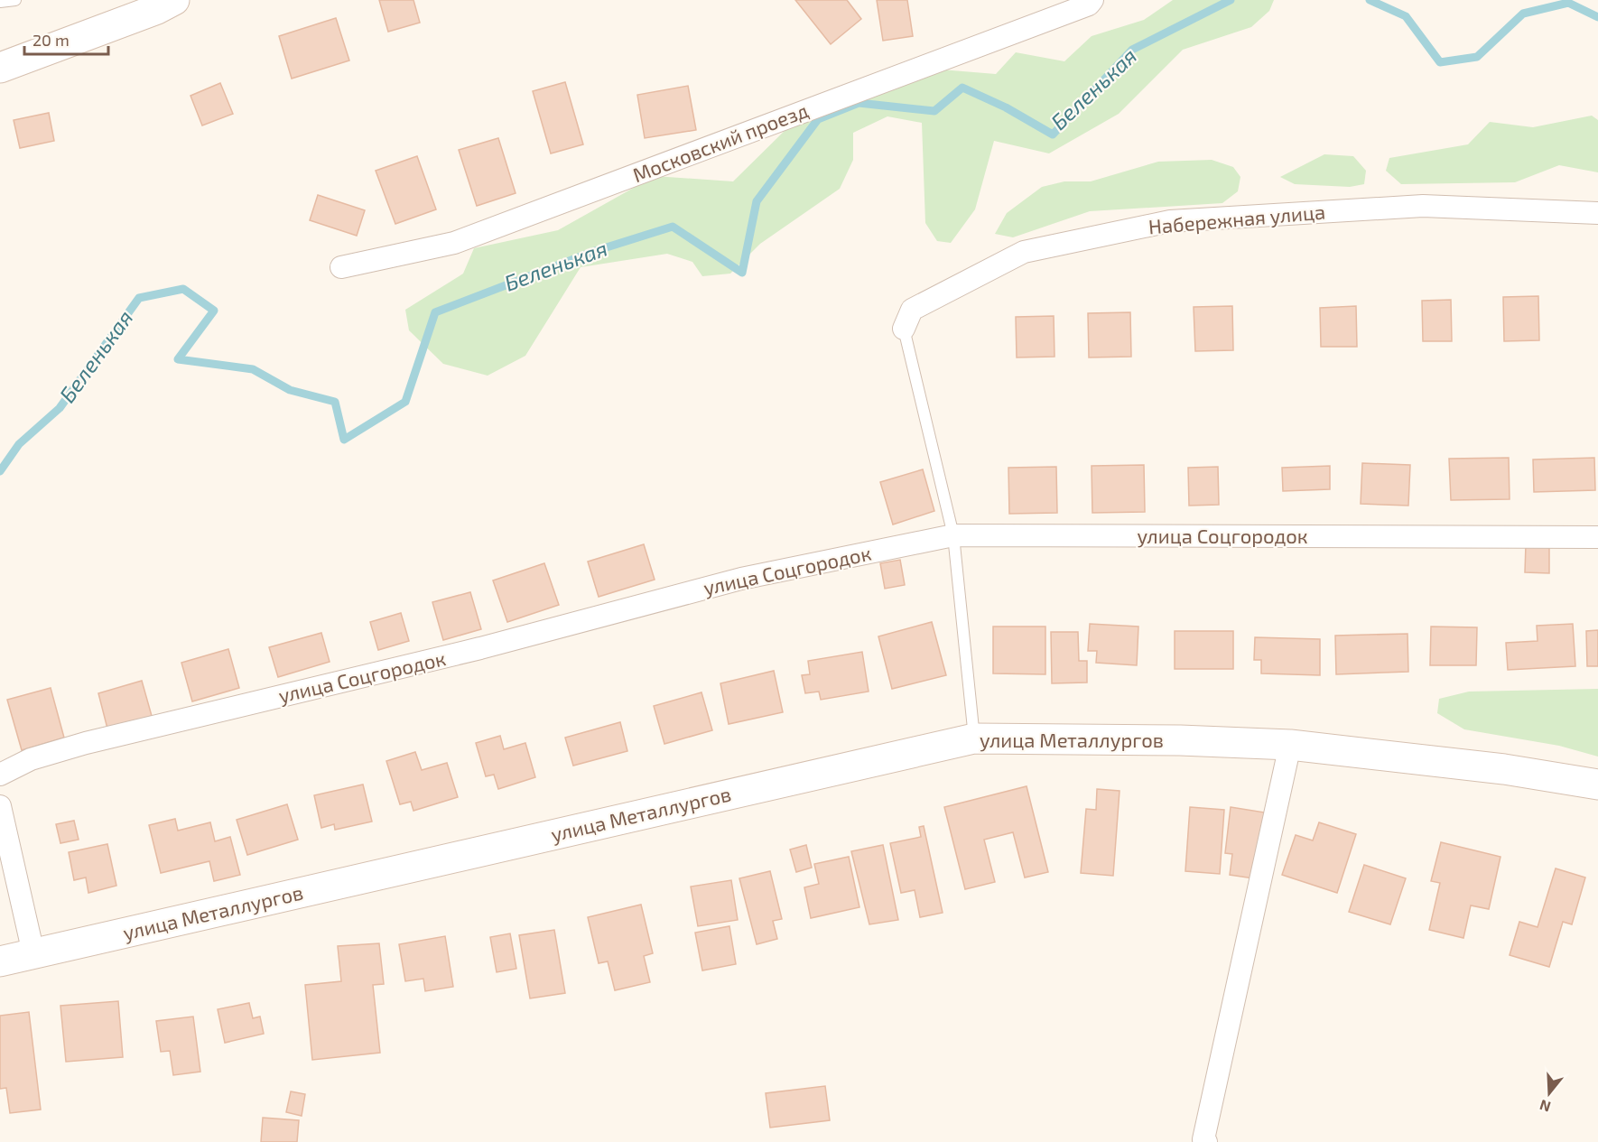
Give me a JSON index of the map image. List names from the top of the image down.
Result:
{
  "streets": {
    "main road": ["улица Металлургов"],
    "street": ["Московский проезд", "Набережная улица", "улица Соцгородок"]
  },
  "water": ["Беленькая"],
  "scale_bar": "20 m",
  "north": "bottom"
}
